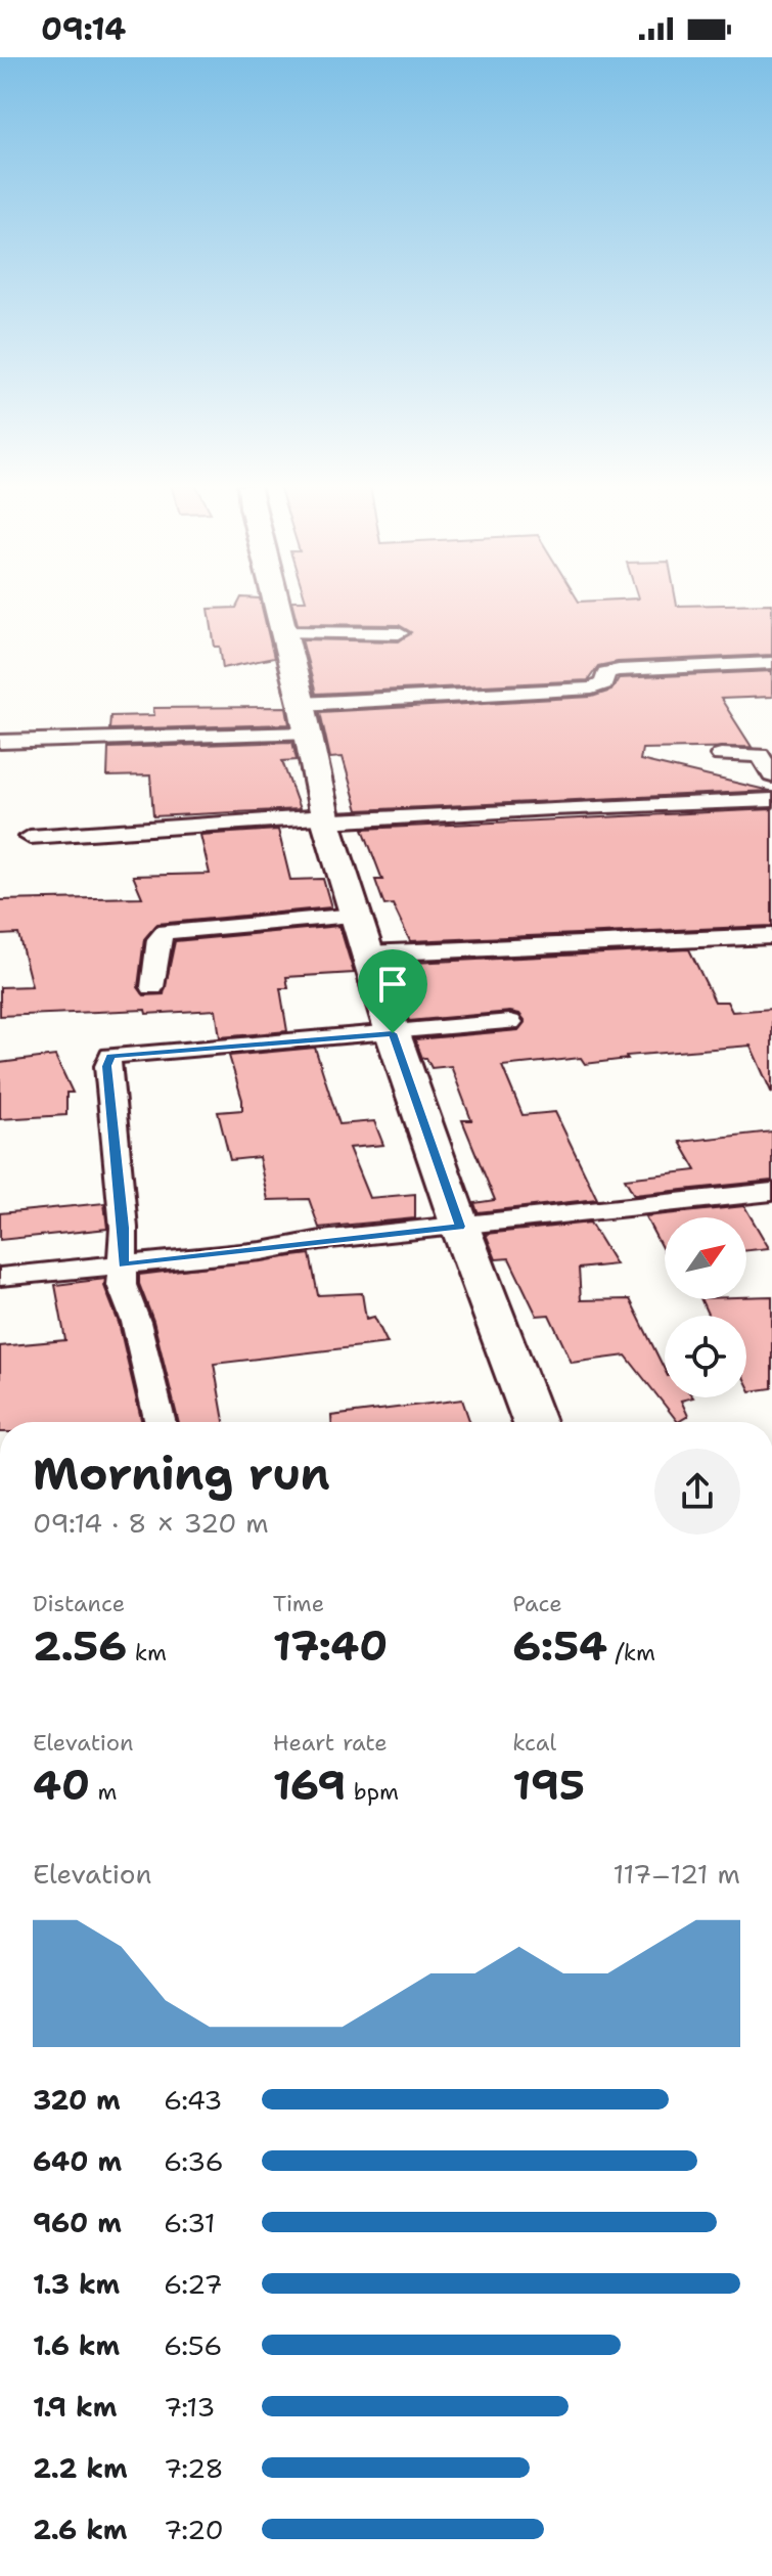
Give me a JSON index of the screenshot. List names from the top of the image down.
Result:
{
  "north": "top right",
  "page": {
    "status": "09:14",
    "heading": ["Morning run", "09:14 · 8 × 320 m"],
    "stats": [
      ["Distance", "2.56 km"],
      ["Time", "17:40"],
      ["Pace", "6:54 /km"],
      ["Elevation", "40 m"],
      ["Heart rate", "169 bpm"],
      ["kcal", "195"]
    ],
    "chart": ["Elevation", "117–121 m"],
    "list": [
      {
        "name": "320 m",
        "note": "6:43"
      },
      {
        "name": "640 m",
        "note": "6:36"
      },
      {
        "name": "960 m",
        "note": "6:31"
      },
      {
        "name": "1.3 km",
        "note": "6:27"
      },
      {
        "name": "1.6 km",
        "note": "6:56"
      },
      {
        "name": "1.9 km",
        "note": "7:13"
      },
      {
        "name": "2.2 km",
        "note": "7:28"
      },
      {
        "name": "2.6 km",
        "note": "7:20"
      }
    ]
  }
}
